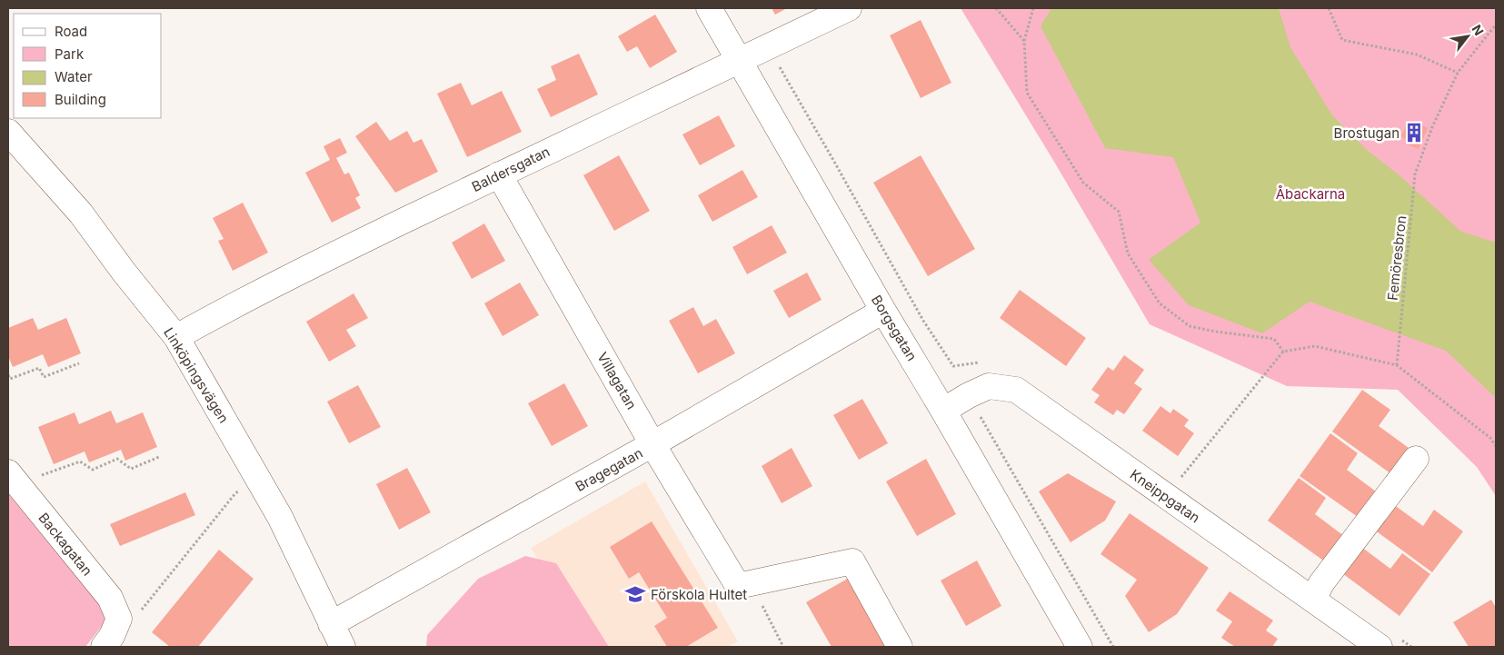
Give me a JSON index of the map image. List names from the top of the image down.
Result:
{
  "streets": {
    "street": [
      "Baldersgatan",
      "Borgsgatan",
      "Linköpingsvägen",
      "Villagatan",
      "Bragegatan",
      "Kneippgatan",
      "Backagatan"
    ],
    "path": ["Femöresbron"]
  },
  "crossings": [
    ["Baldersgatan", "Borgsgatan"],
    ["Baldersgatan", "Linköpingsvägen"],
    ["Baldersgatan", "Villagatan"],
    ["Borgsgatan", "Bragegatan"],
    ["Borgsgatan", "Kneippgatan"],
    ["Linköpingsvägen", "Bragegatan"],
    ["Villagatan", "Bragegatan"]
  ],
  "parks": ["Åbackarna"],
  "places": {
    "building": ["Brostugan"],
    "school or university": ["Förskola Hultet"]
  },
  "legend": [
    "Road",
    "Park",
    "Water",
    "Building"
  ],
  "north": "top right"
}
